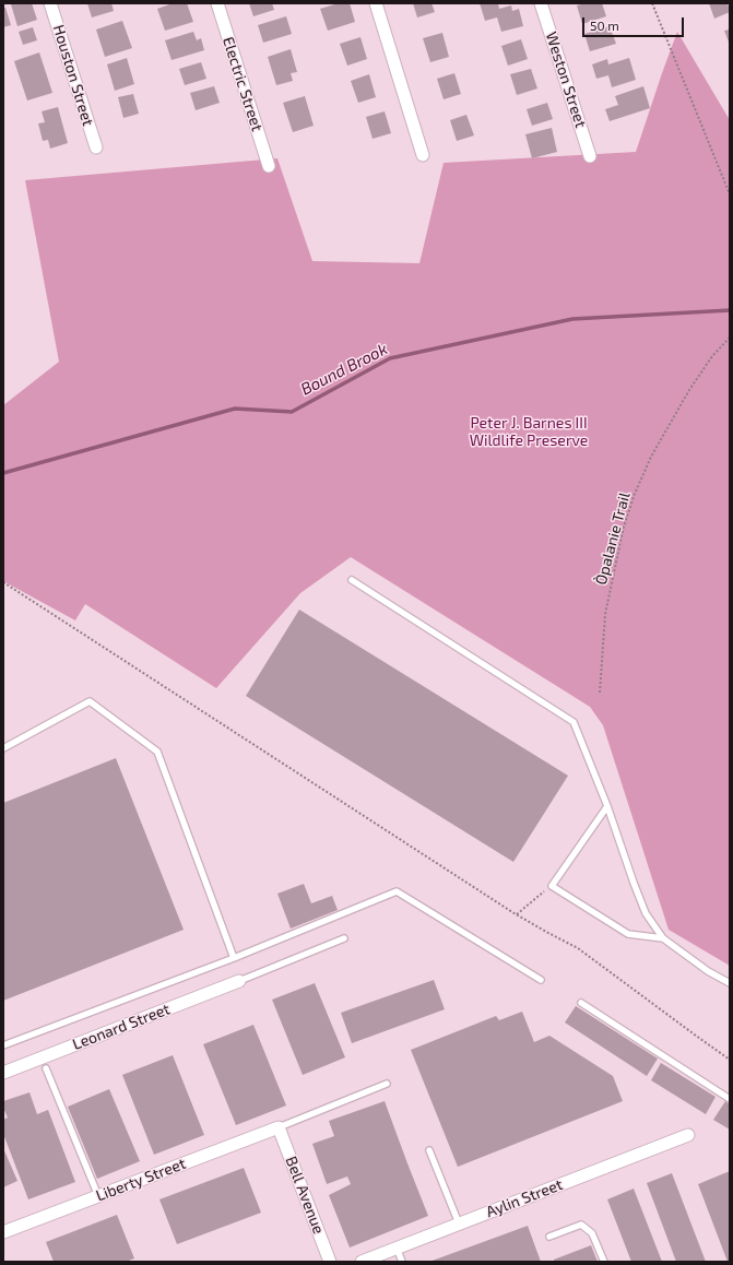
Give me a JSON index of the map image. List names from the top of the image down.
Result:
{
  "streets": {
    "street": [
      "Houston Street",
      "Weston Street",
      "Electric Street",
      "Leonard Street",
      "Liberty Street",
      "Bell Avenue",
      "Aylin Street"
    ],
    "path": ["Òpalanie Trail"]
  },
  "crossings": [
    ["Liberty Street", "Bell Avenue"]
  ],
  "water": ["Bound Brook"],
  "parks": ["Peter J. Barnes III Wildlife Preserve"],
  "scale_bar": "50 m"
}
